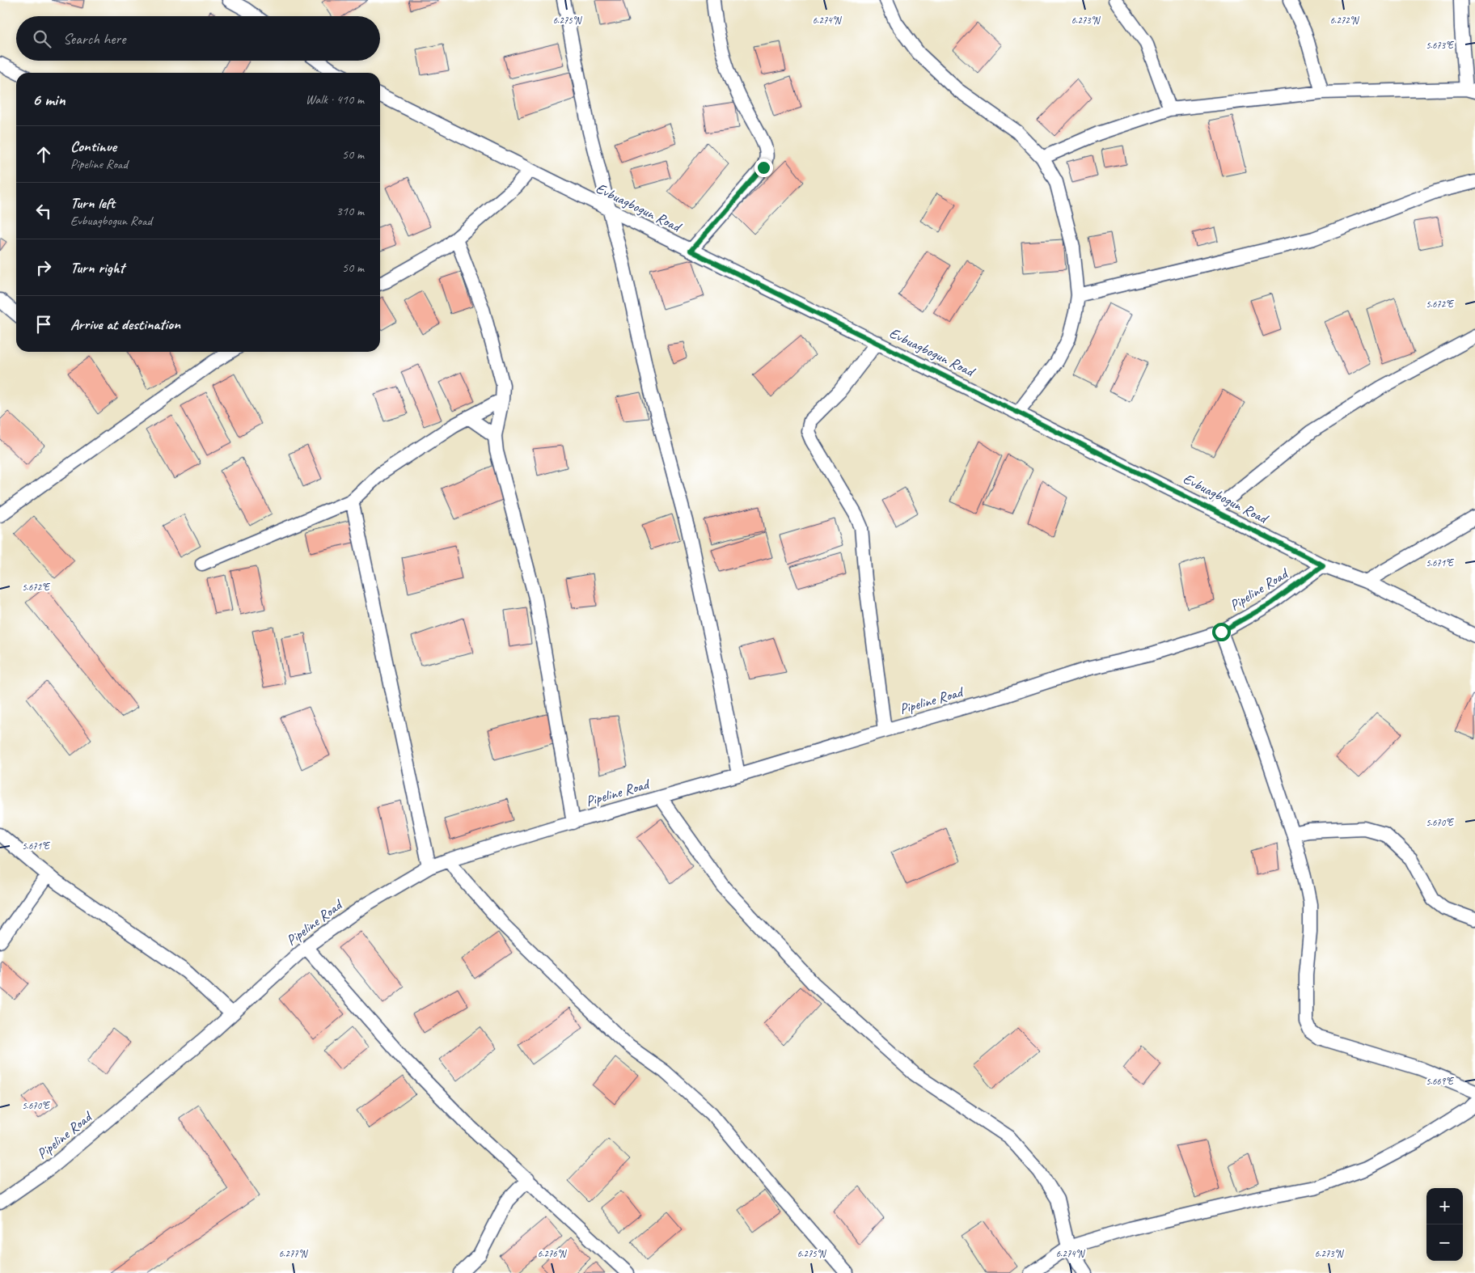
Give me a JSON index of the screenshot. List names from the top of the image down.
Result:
{
  "streets": {
    "street": ["Evbuagbogun Road", "Pipeline Road"]
  },
  "crossings": [
    ["Evbuagbogun Road", "Pipeline Road"]
  ],
  "page": {
    "search": "Search here",
    "heading": ["6 min", "Walk · 410 m"],
    "list": [
      ["Continue", "Pipeline Road", "50 m"],
      ["Turn left", "Evbuagbogun Road", "310 m"],
      ["Turn right", "50 m"],
      "Arrive at destination"
    ],
    "map_buttons": ["+", "−"]
  },
  "coordinates": [
    "6.275°N",
    "6.274°N",
    "6.273°N",
    "6.272°N",
    "5.673°E",
    "5.672°E",
    "5.671°E",
    "5.670°E",
    "5.669°E",
    "6.277°N",
    "6.276°N"
  ]
}
